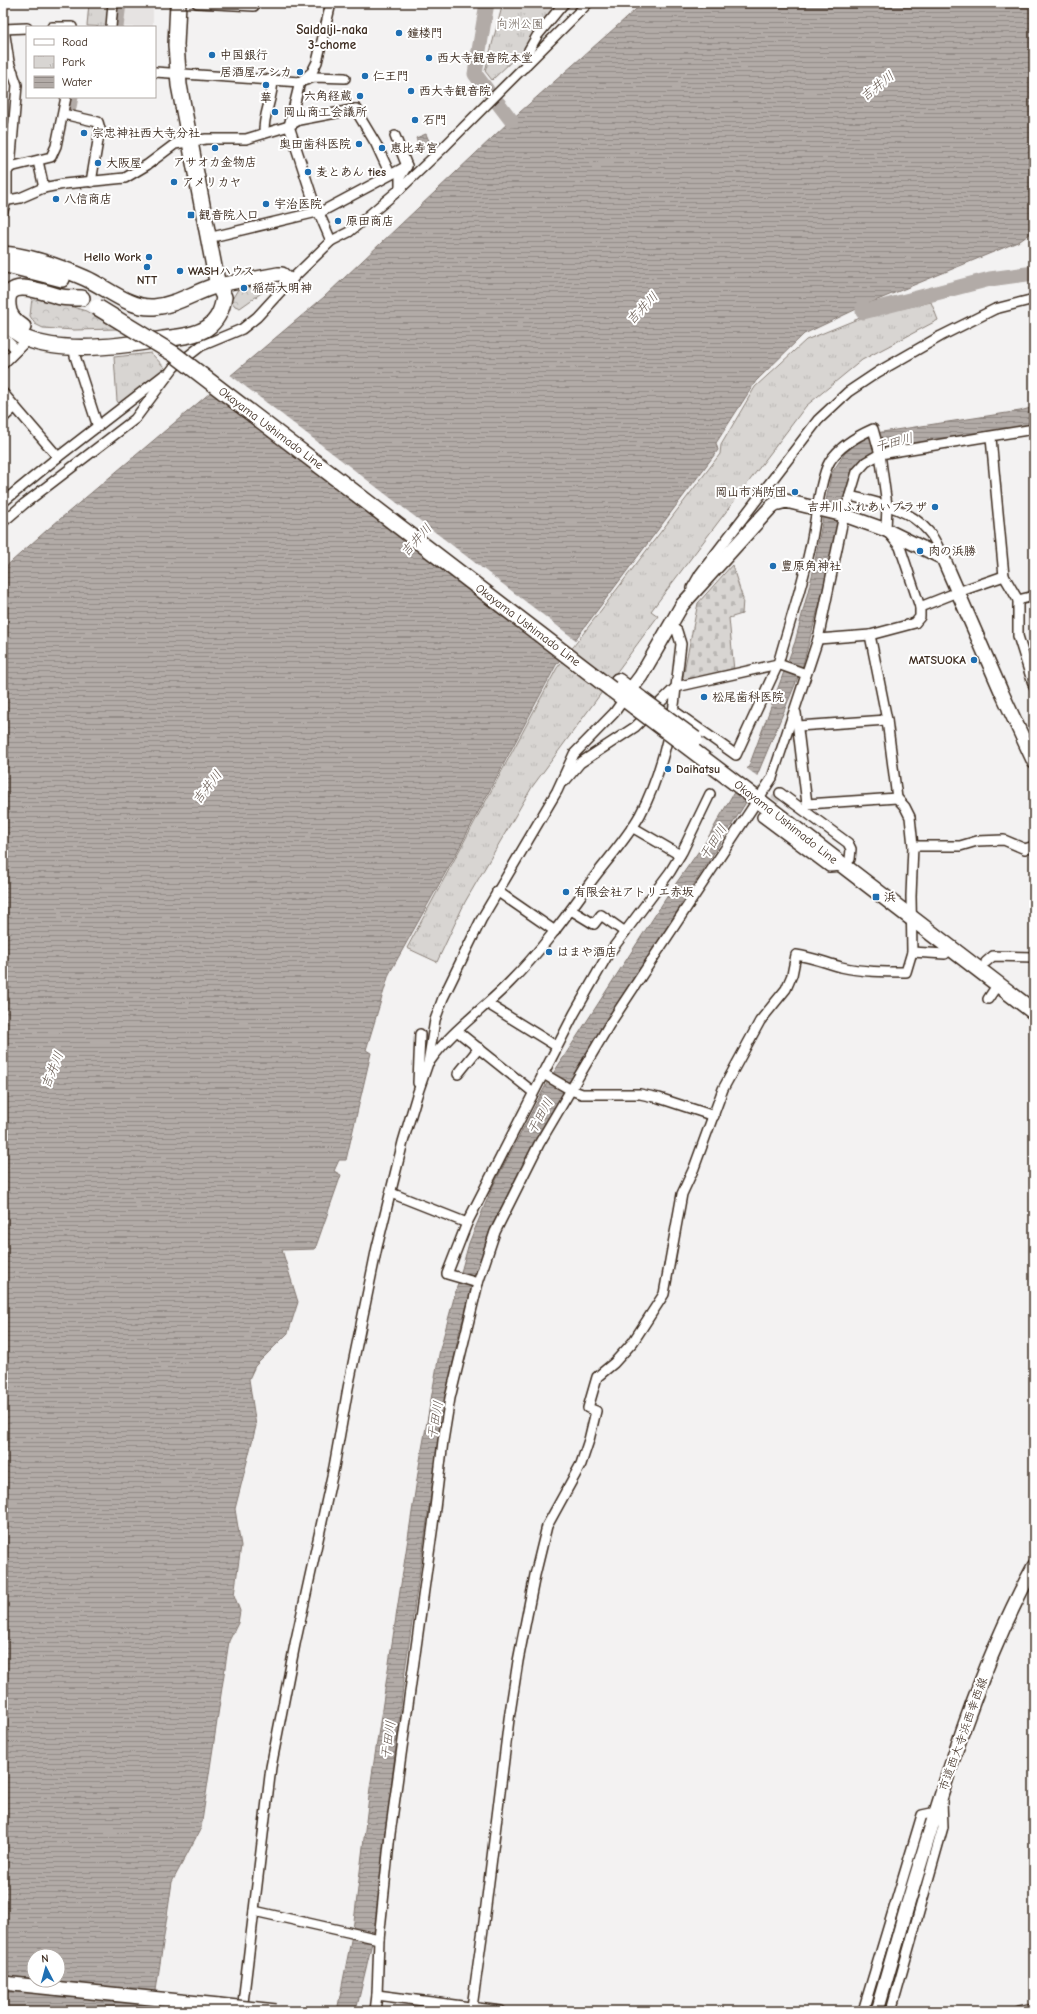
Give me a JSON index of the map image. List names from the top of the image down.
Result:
{
  "streets": {
    "main road": ["Okayama Ushimado Line"],
    "street": ["市道西大寺浜西幸西線"]
  },
  "districts": ["Saidaiji-naka 3-chome"],
  "water": ["吉井川", "干田川"],
  "parks": ["向洲公園"],
  "places": {
    "other": [
      "鐘楼門",
      "中国銀行",
      "西大寺観音院本堂",
      "居酒屋アシカ",
      "仁王門",
      "華",
      "西大寺観音院",
      "六角経蔵",
      "岡山商工会議所",
      "石門",
      "宗忠神社西大寺分社",
      "奥田歯科医院",
      "アサオカ金物店",
      "恵比寿宮",
      "大阪屋",
      "麦とあん ties",
      "アメリカヤ",
      "八信商店",
      "宇治医院",
      "原田商店",
      "Hello Work",
      "NTT",
      "WASHハウス",
      "稲荷大明神",
      "岡山市消防団",
      "吉井川ふれあいプラザ",
      "肉の浜勝",
      "豊原角神社",
      "MATSUOKA",
      "松尾歯科医院",
      "Daihatsu",
      "有限会社アトリエ赤坂",
      "はまや酒店"
    ],
    "transit": ["観音院入口", "浜"]
  },
  "legend": ["Road", "Park", "Water"],
  "north": "top"
}
